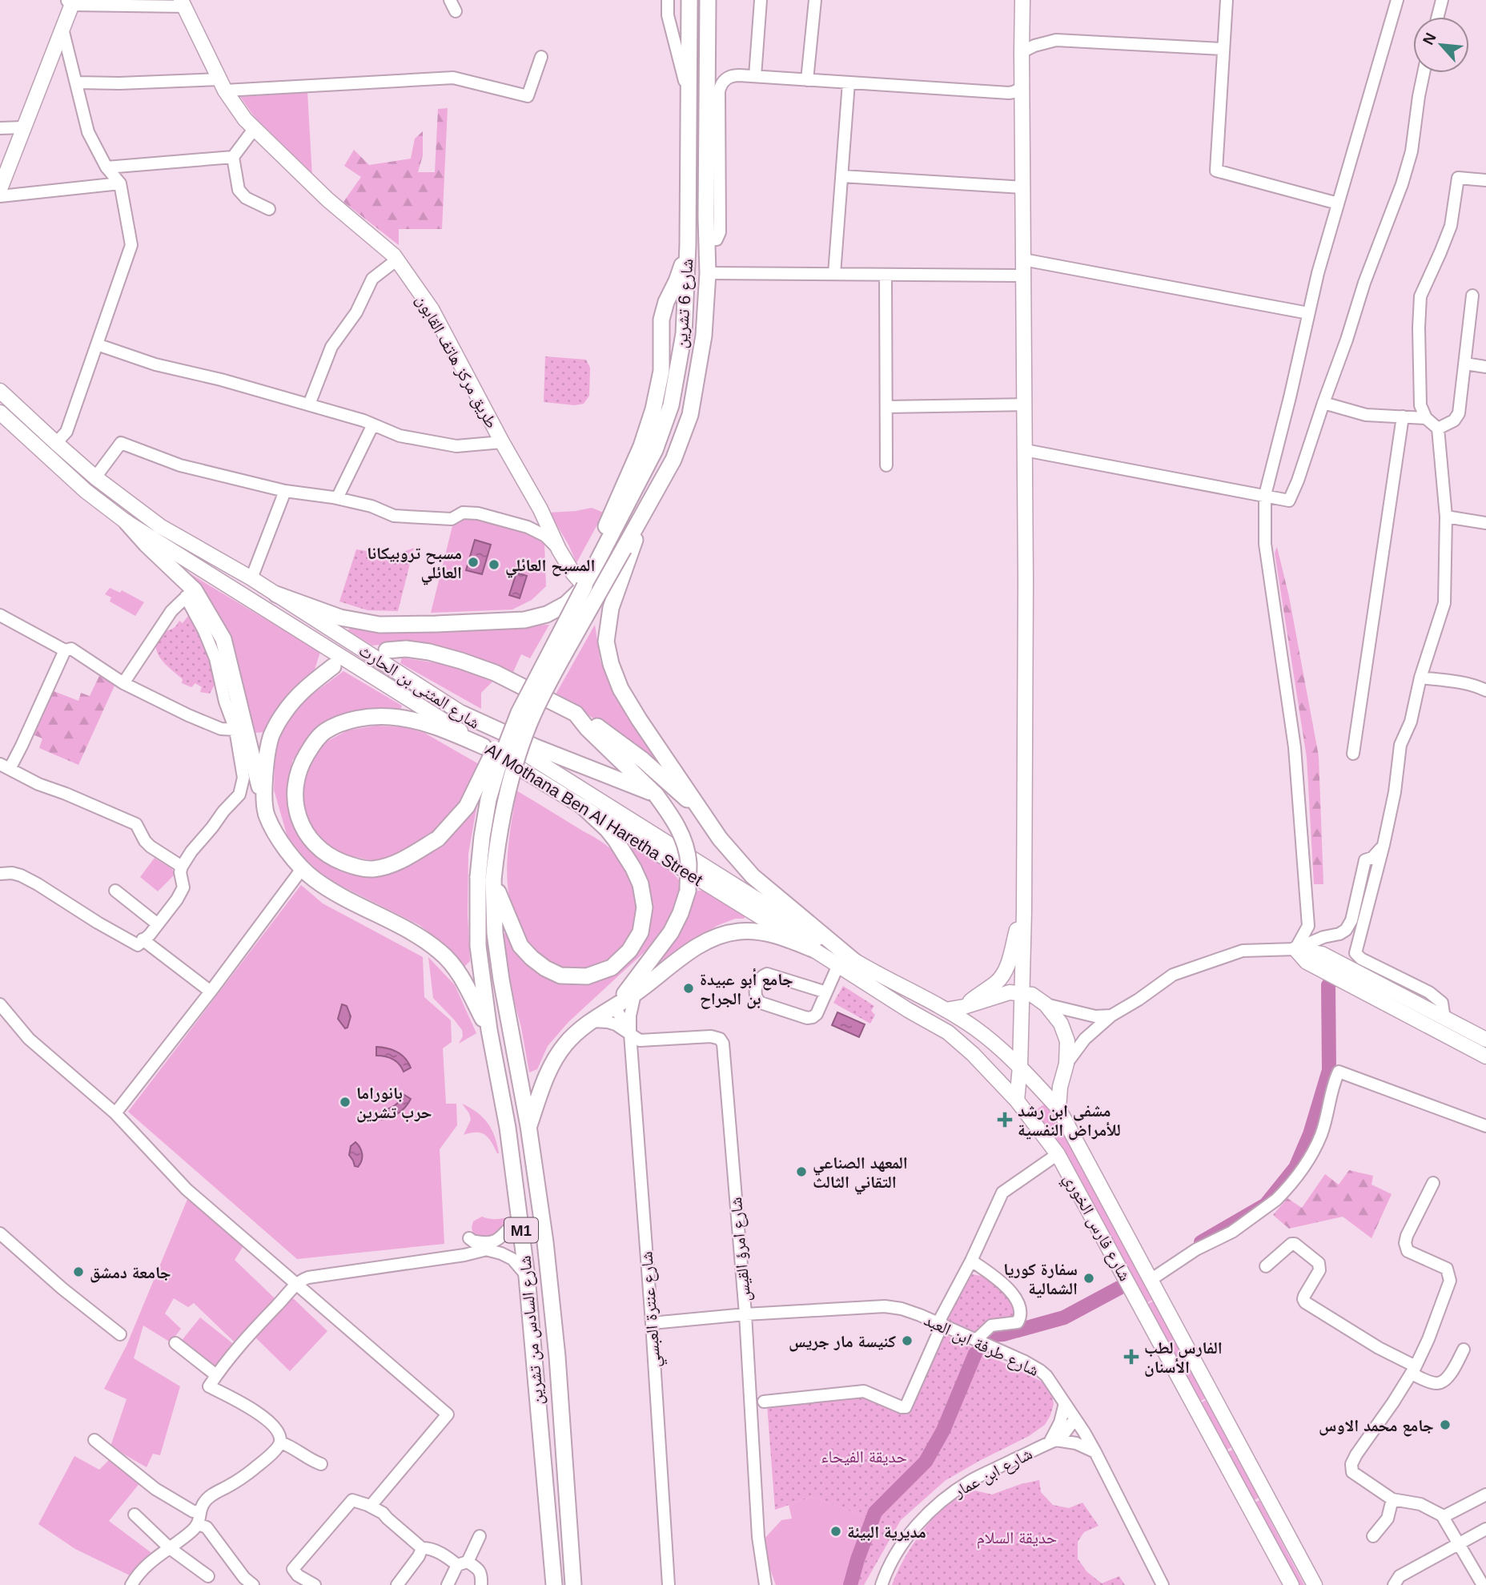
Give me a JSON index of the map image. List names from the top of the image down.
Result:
{
  "streets": {
    "highway": ["شارع 6 تشرين", "M1", "شارع السادس من تشرين"],
    "main road": [
      "طريق مركز هاتف القابون",
      "شارع المثنى بن الحارث",
      "Al Mothana Ben Al Haretha Street",
      "شارع فارس الخوري"
    ],
    "street": [
      "شارع امرؤ القيس",
      "شارع عنترة العبسي",
      "شارع طرفة ابن العبد",
      "شارع ابن عمار"
    ]
  },
  "crossings": [
    ["شارع 6 تشرين", "طريق مركز هاتف القابون"],
    ["شارع 6 تشرين", "شارع السادس من تشرين"],
    ["شارع المثنى بن الحارث", "شارع فارس الخوري"],
    ["Al Mothana Ben Al Haretha Street", "شارع فارس الخوري"],
    ["شارع امرؤ القيس", "شارع عنترة العبسي"],
    ["شارع امرؤ القيس", "شارع طرفة ابن العبد"],
    ["شارع عنترة العبسي", "شارع طرفة ابن العبد"],
    ["شارع طرفة ابن العبد", "شارع ابن عمار"]
  ],
  "parks": ["حديقة الفيحاء", "حديقة السلام"],
  "places": {
    "other": [
      "مسبح تروبيكانا العائلي",
      "المسبح العائلي",
      "جامع أبو عبيدة بن الجراح",
      "بانوراما حرب تشرين",
      "المعهد الصناعي التقاني الثالث",
      "جامعة دمشق",
      "سفارة كوريا الشمالية",
      "كنيسة مار جريس",
      "جامع محمد الاوس",
      "مديرية البيئة"
    ],
    "health": ["مشفى ابن رشد للأمراض النفسية", "الفارس لطب الأسنان"]
  },
  "north": "top left"
}
